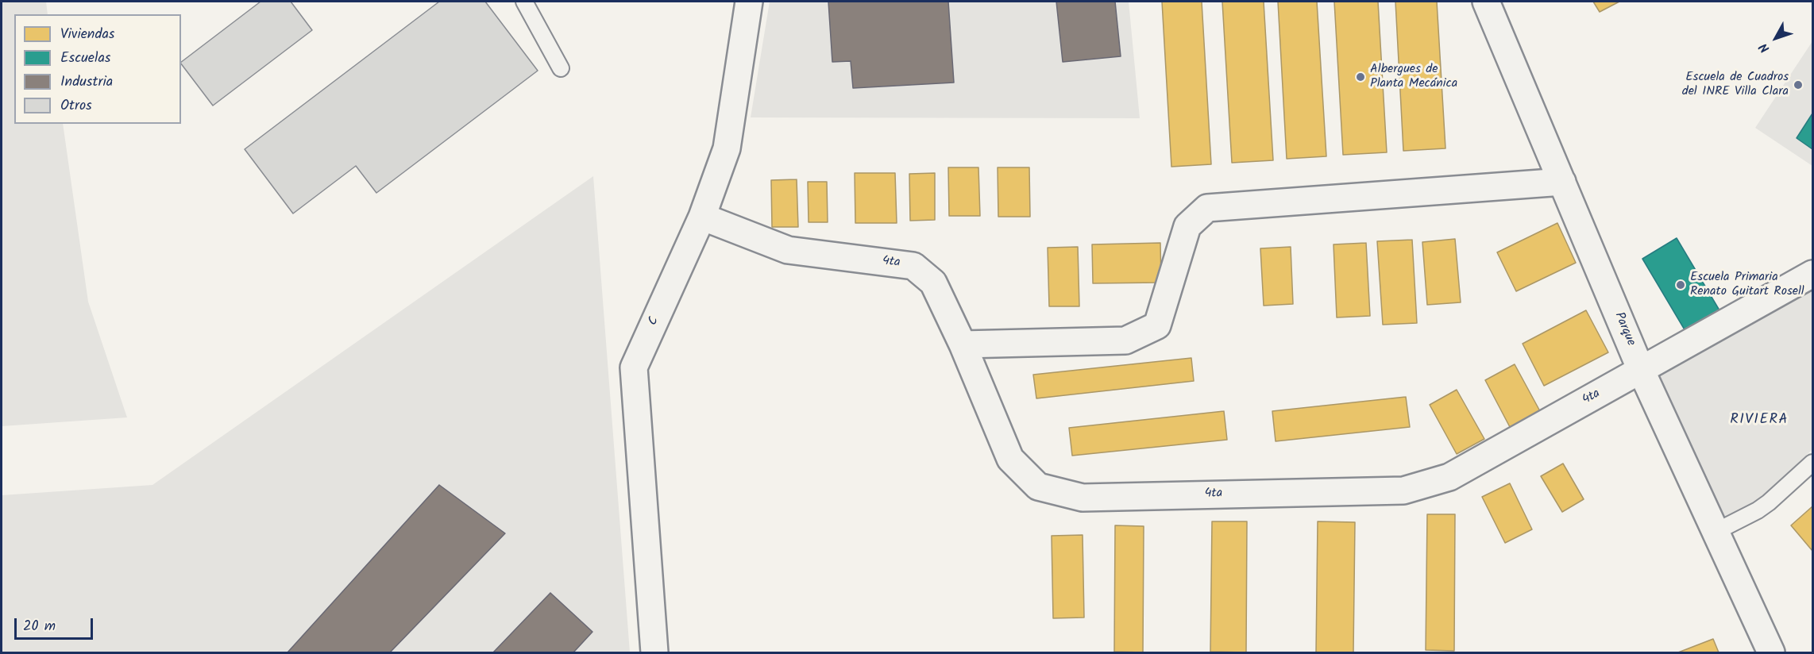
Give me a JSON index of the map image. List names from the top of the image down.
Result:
{
  "streets": {
    "street": ["4ta", "C", "Parque"]
  },
  "crossings": [
    ["4ta", "C"],
    ["4ta", "Parque"]
  ],
  "districts": ["RIVIERA"],
  "places": ["Albergues de Planta Mecánica", "Escuela de Cuadros del INRE Villa Clara", "Escuela Primaria Renato Guitart Rosell"],
  "legend": [
    "Viviendas",
    "Escuelas",
    "Industria",
    "Otros"
  ],
  "scale_bar": "20 m",
  "north": "bottom left"
}
